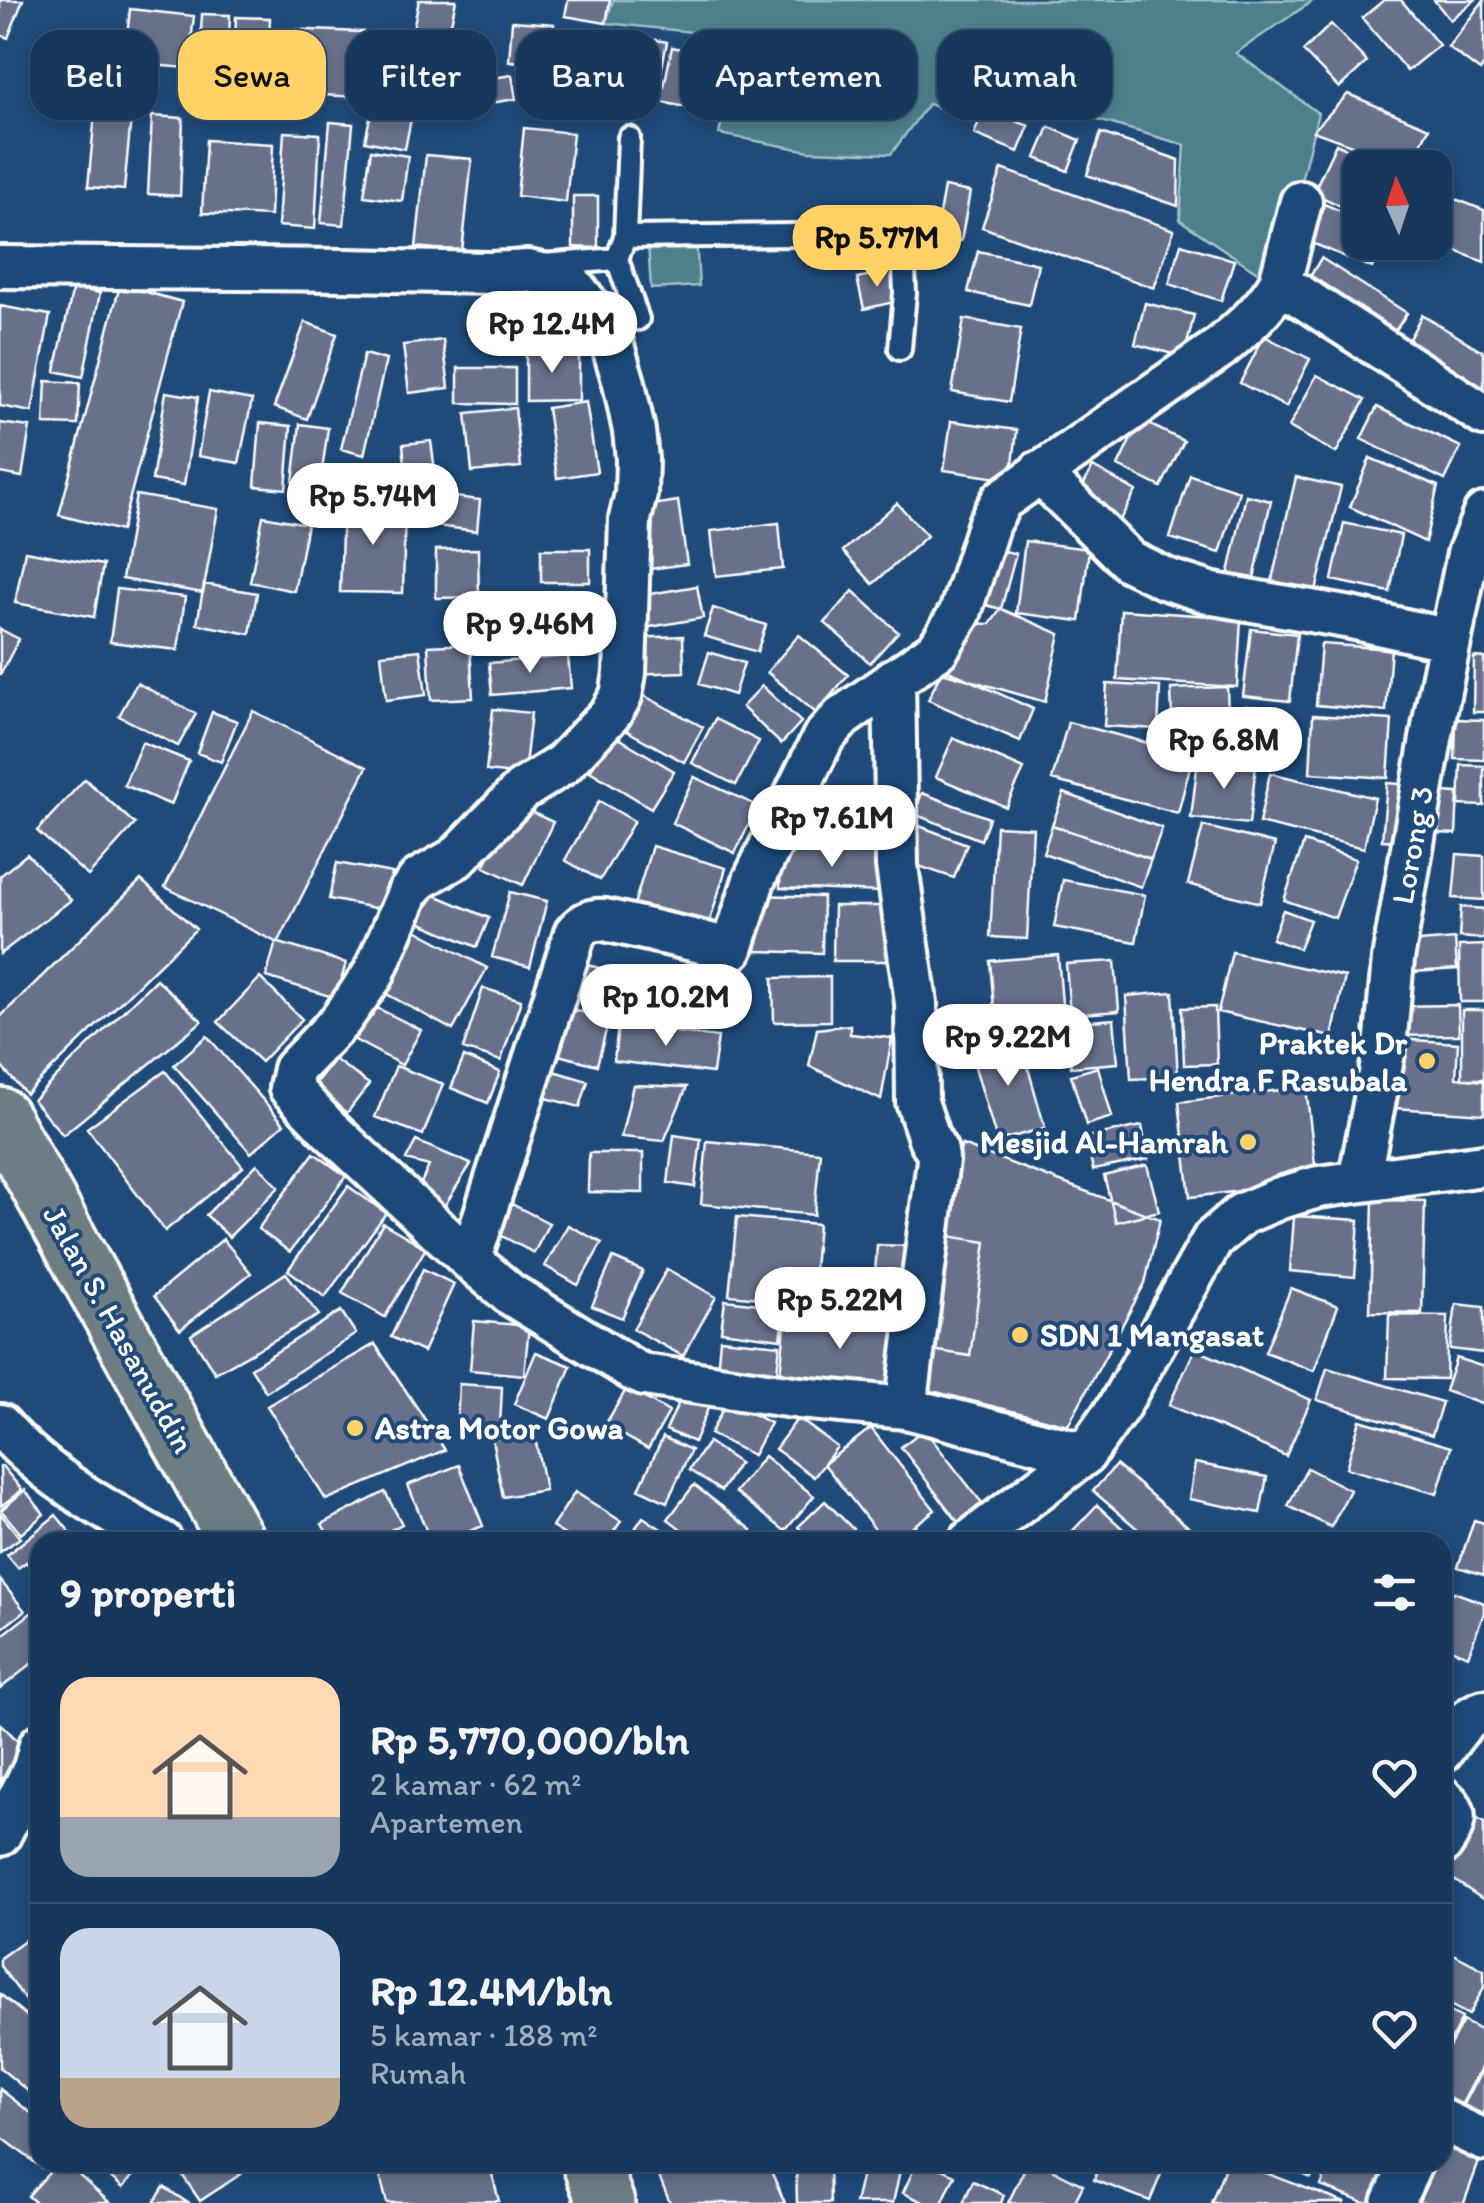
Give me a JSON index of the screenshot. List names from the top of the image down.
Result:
{
  "streets": {
    "highway": ["Jalan S. Hasanuddin"],
    "street": ["Lorong 3"]
  },
  "places": [
    "Praktek Dr Hendra F Rasubala",
    "Mesjid Al-Hamrah",
    "SDN 1 Mangasat",
    "Astra Motor Gowa"
  ],
  "north": "top",
  "page": {
    "chip": [
      "Beli",
      "Sewa",
      "Filter",
      "Baru",
      "Apartemen",
      "Rumah"
    ],
    "price": [
      "Rp 5.77M",
      "Rp 12.4M",
      "Rp 5.74M",
      "Rp 9.46M",
      "Rp 6.8M",
      "Rp 7.61M",
      "Rp 10.2M",
      "Rp 9.22M",
      "Rp 5.22M"
    ],
    "heading": "9 properti",
    "list": [
      {
        "name": "Rp 5,770,000/bln",
        "note": "2 kamar · 62 m² · Apartemen"
      },
      {
        "name": "Rp 12.4M/bln",
        "note": "5 kamar · 188 m² · Rumah"
      }
    ]
  }
}
